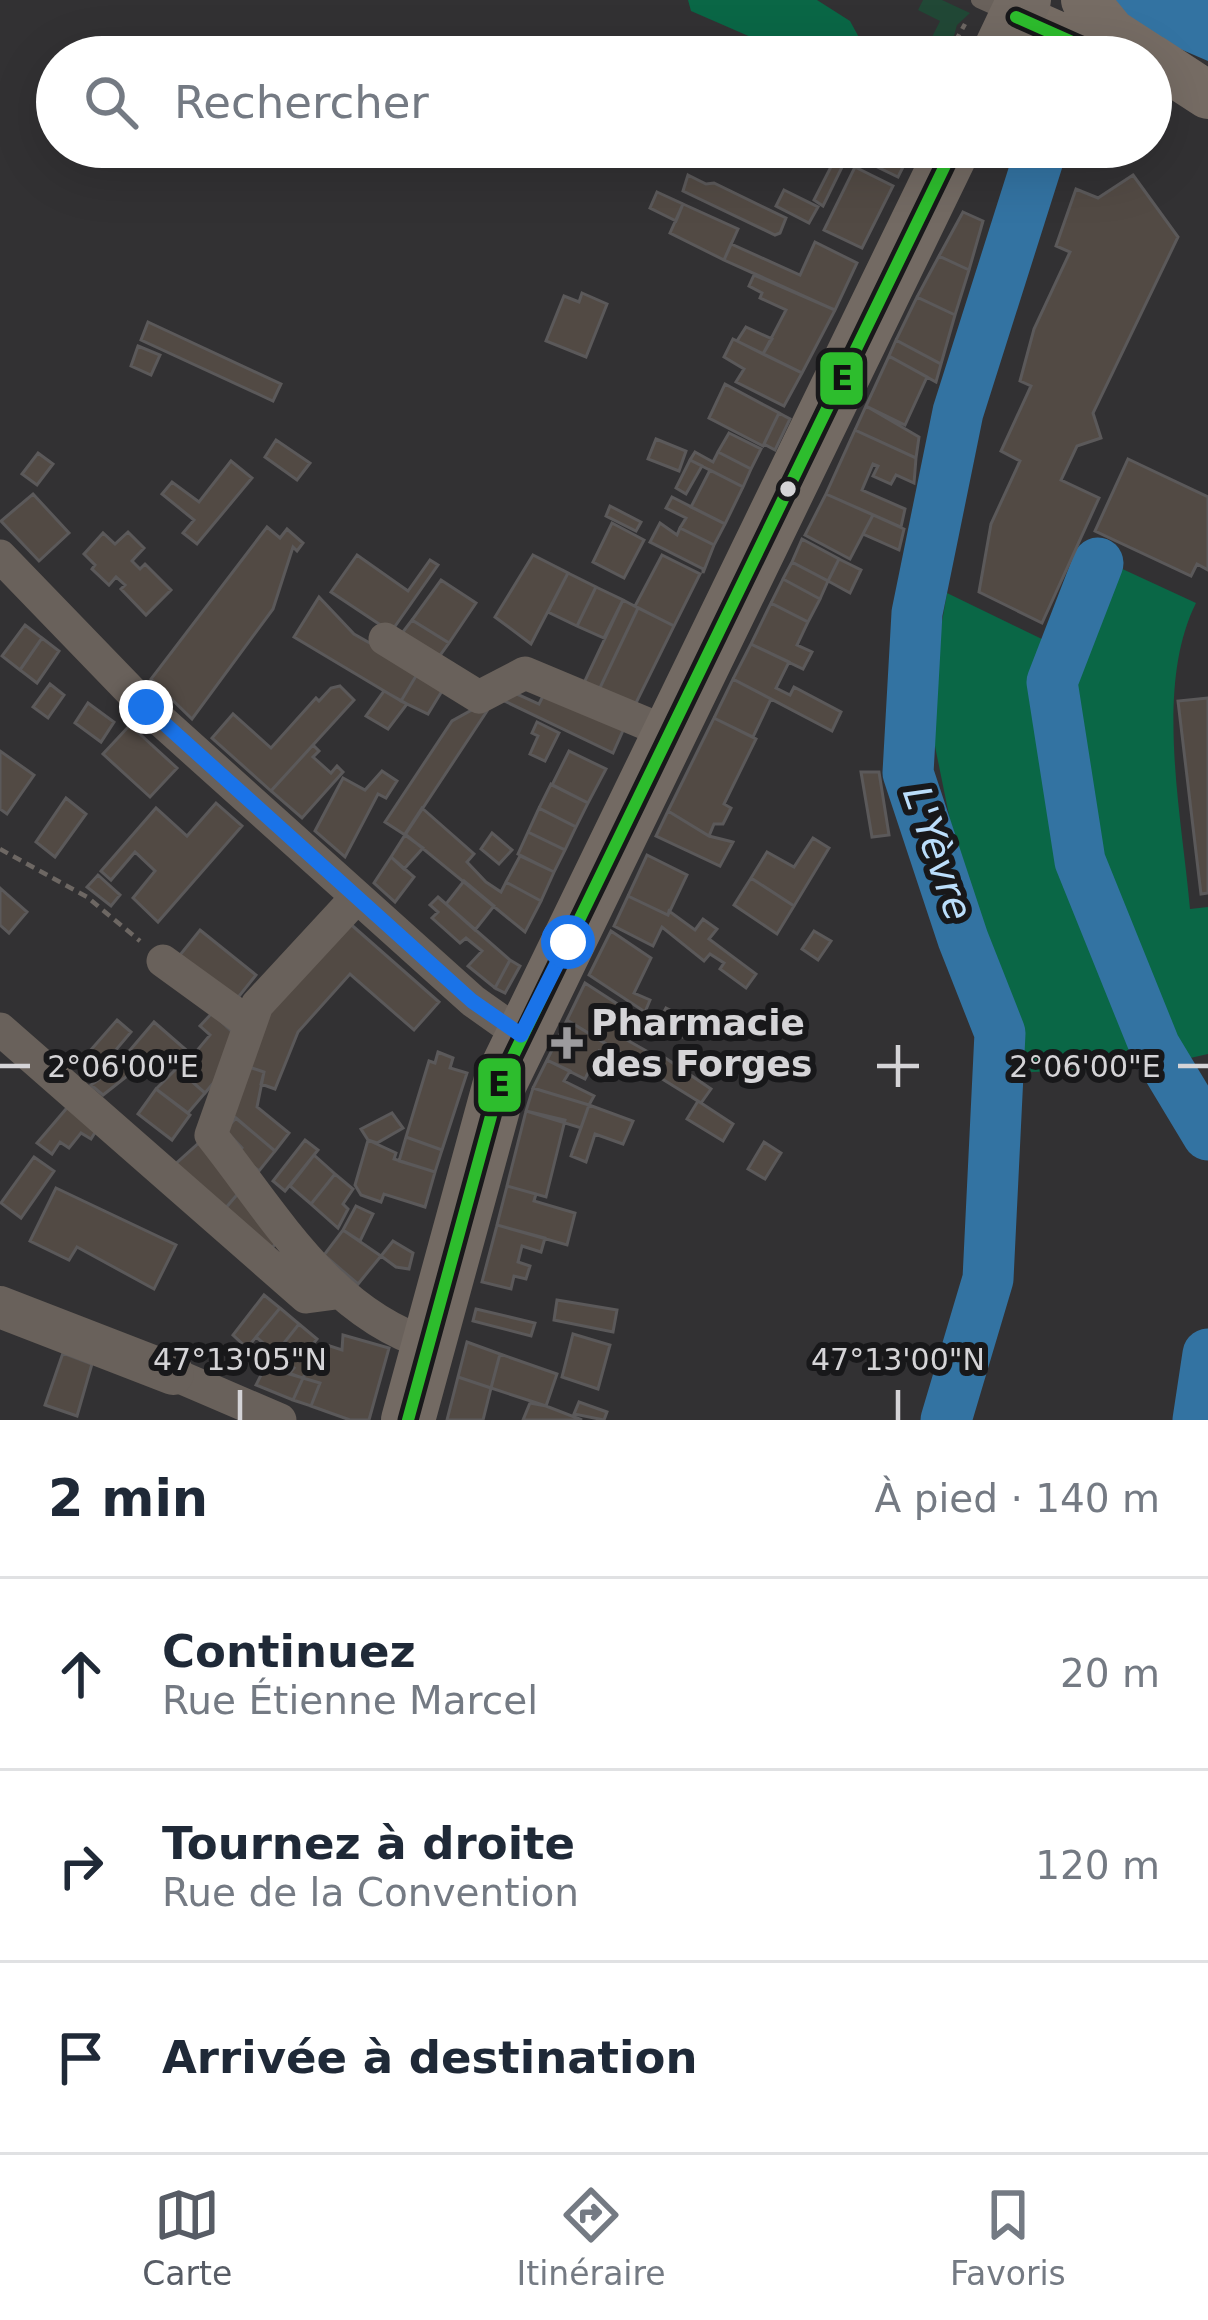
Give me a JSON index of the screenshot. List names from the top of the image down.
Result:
{
  "water": ["L'Yèvre"],
  "places": {
    "health": ["Pharmacie des Forges"]
  },
  "lines": ["transit line E"],
  "page": {
    "search": "Rechercher",
    "heading": ["2 min", "À pied · 140 m"],
    "list": [
      ["Continuez", "Rue Étienne Marcel", "20 m"],
      ["Tournez à droite", "Rue de la Convention", "120 m"],
      "Arrivée à destination"
    ],
    "nav": ["Carte", "Itinéraire", "Favoris"]
  },
  "coordinates": ["2°06'00\"E", "47°13'05\"N", "47°13'00\"N"]
}
